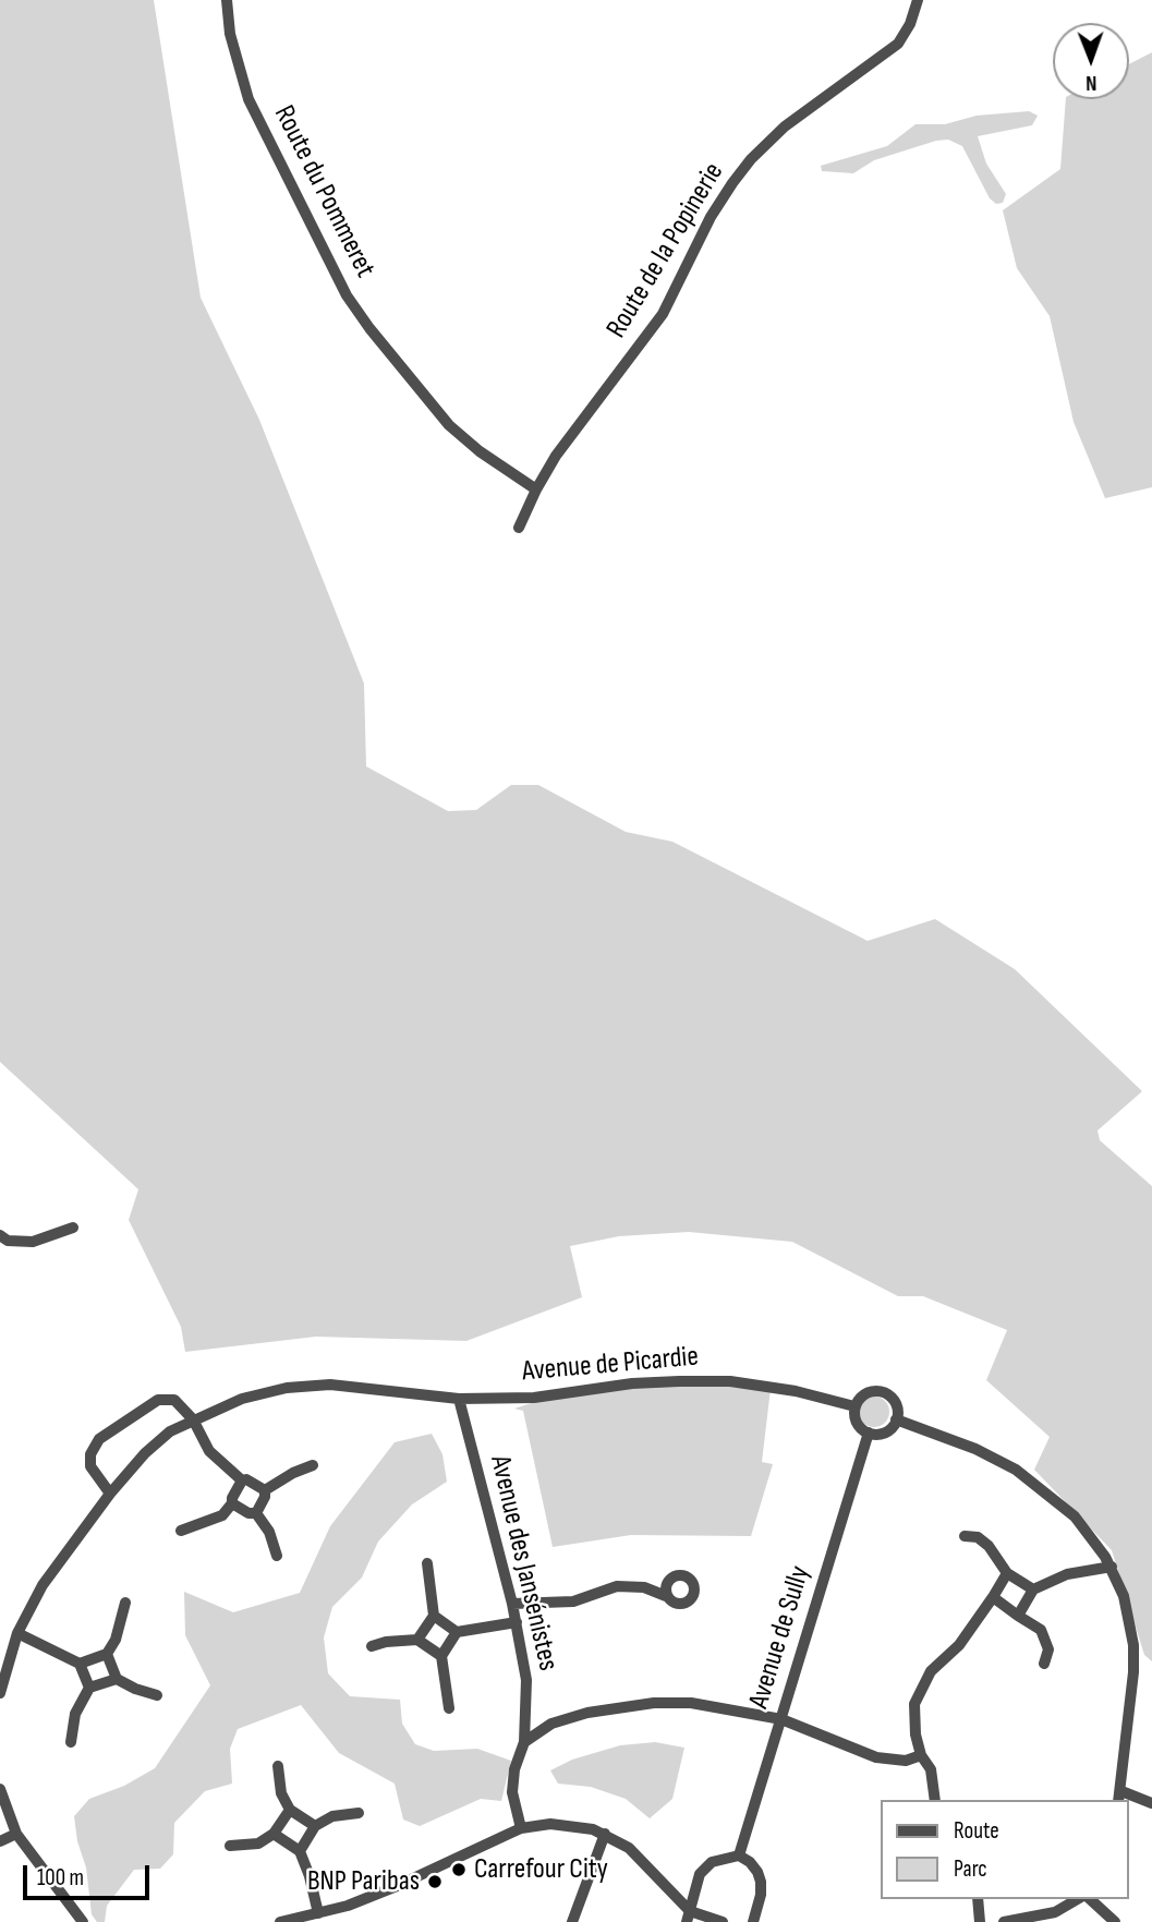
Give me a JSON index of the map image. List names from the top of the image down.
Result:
{
  "streets": {
    "street": [
      "Route du Pommeret",
      "Route de la Popinerie",
      "Avenue de Picardie",
      "Avenue des Jansénistes",
      "Avenue de Sully"
    ]
  },
  "crossings": [
    ["Route du Pommeret", "Route de la Popinerie"],
    ["Avenue de Picardie", "Avenue des Jansénistes"],
    ["Avenue de Picardie", "Avenue de Sully"]
  ],
  "places": ["Carrefour City", "BNP Paribas"],
  "legend": ["Route", "Parc"],
  "scale_bar": "100 m",
  "north": "bottom"
}
